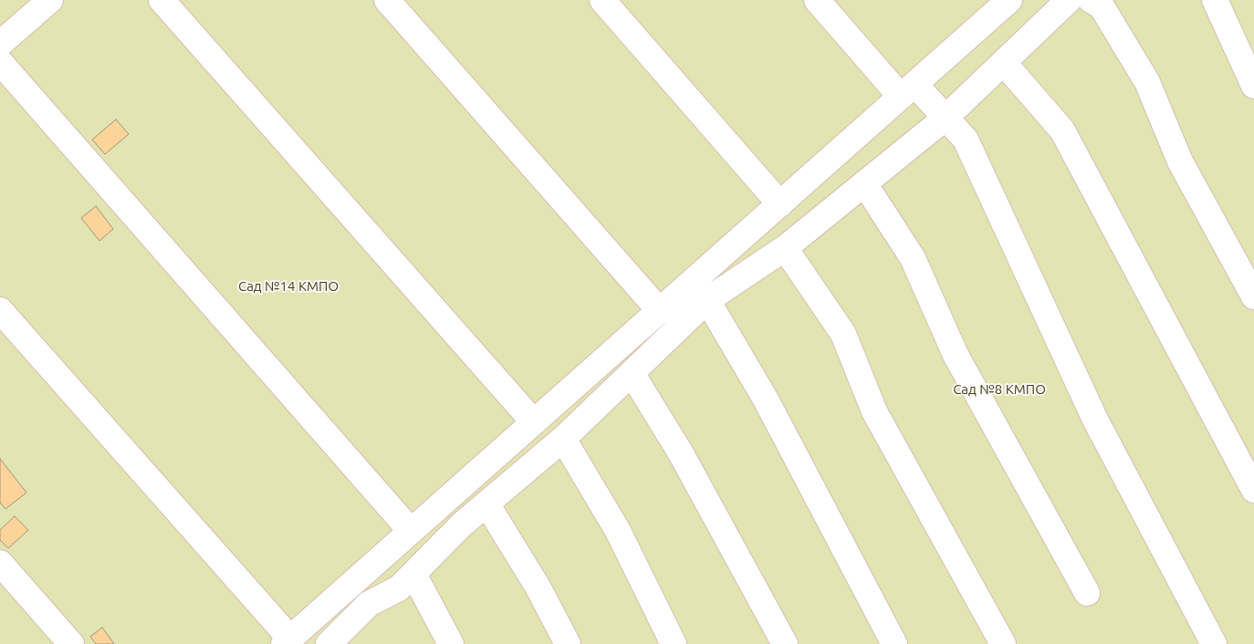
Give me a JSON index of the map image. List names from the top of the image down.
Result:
{
  "parks": ["Сад №14 КМПО", "Сад №8 КМПО"]
}
